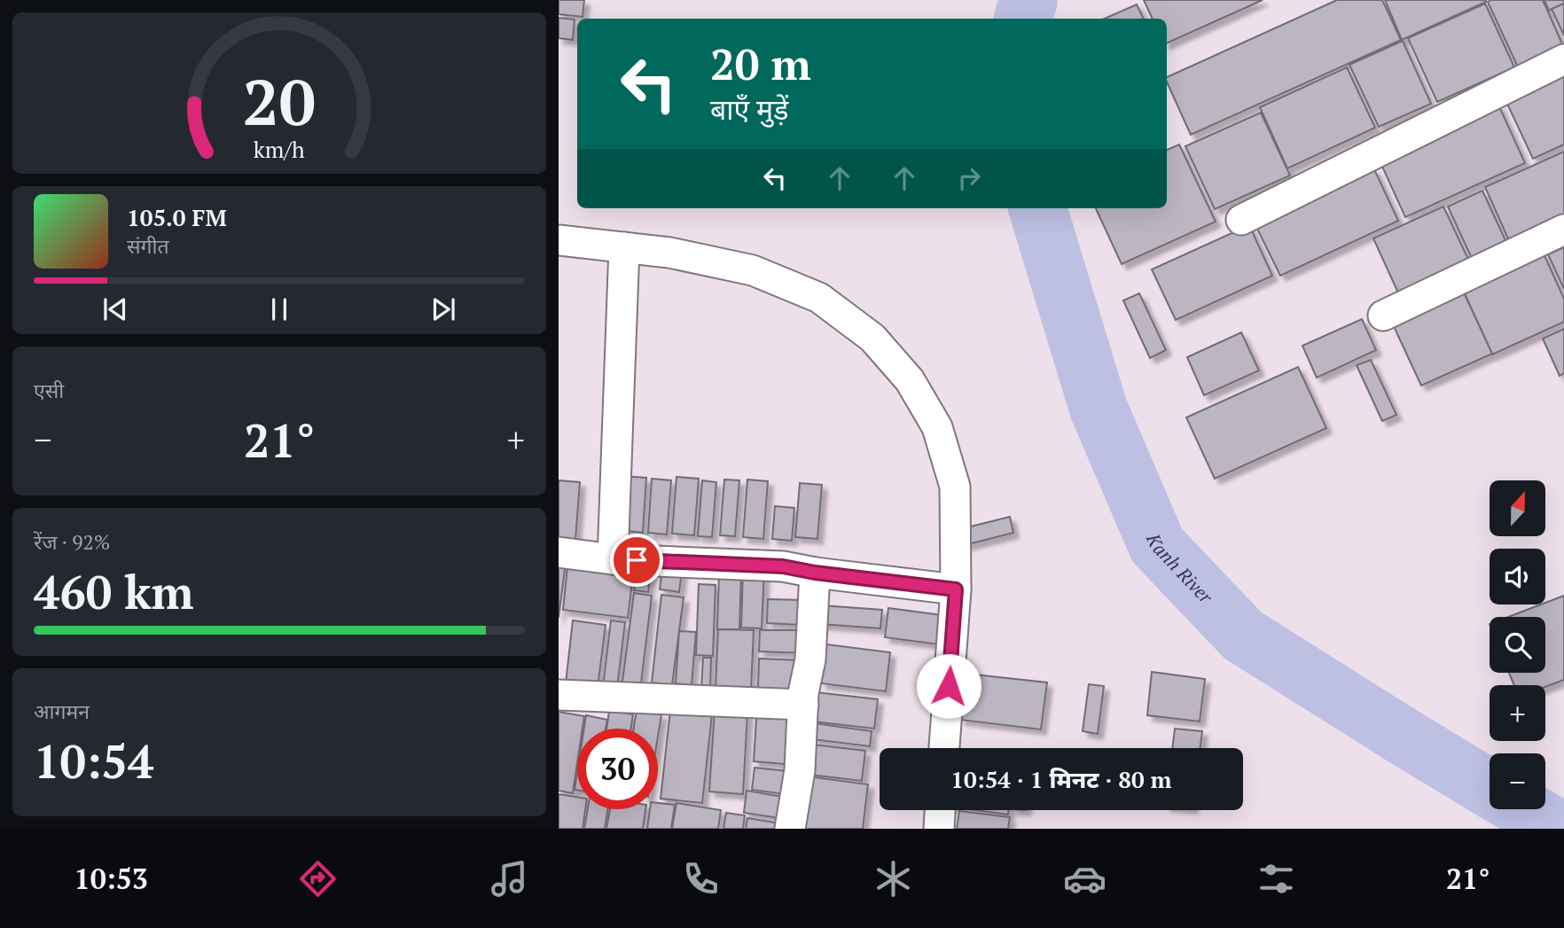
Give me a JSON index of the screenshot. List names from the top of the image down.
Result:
{
  "water": ["Kanh River"],
  "north": "top",
  "page": {
    "turn": ["20 m", "बाएँ मुड़ें"],
    "song": ["105.0 FM", "संगीत"],
    "tile": [
      "एसी",
      ["रेंज · 92%", "460 km"],
      ["आगमन", "10:54"]
    ],
    "heat": ["−", "21°", "+"],
    "map_buttons": ["+", "−"],
    "limit": "30",
    "trip": "10:54 · 1 मिनट · 80 m",
    "tabs": ["10:53", "21°"],
    "gauge": ["20", "km/h"]
  }
}
